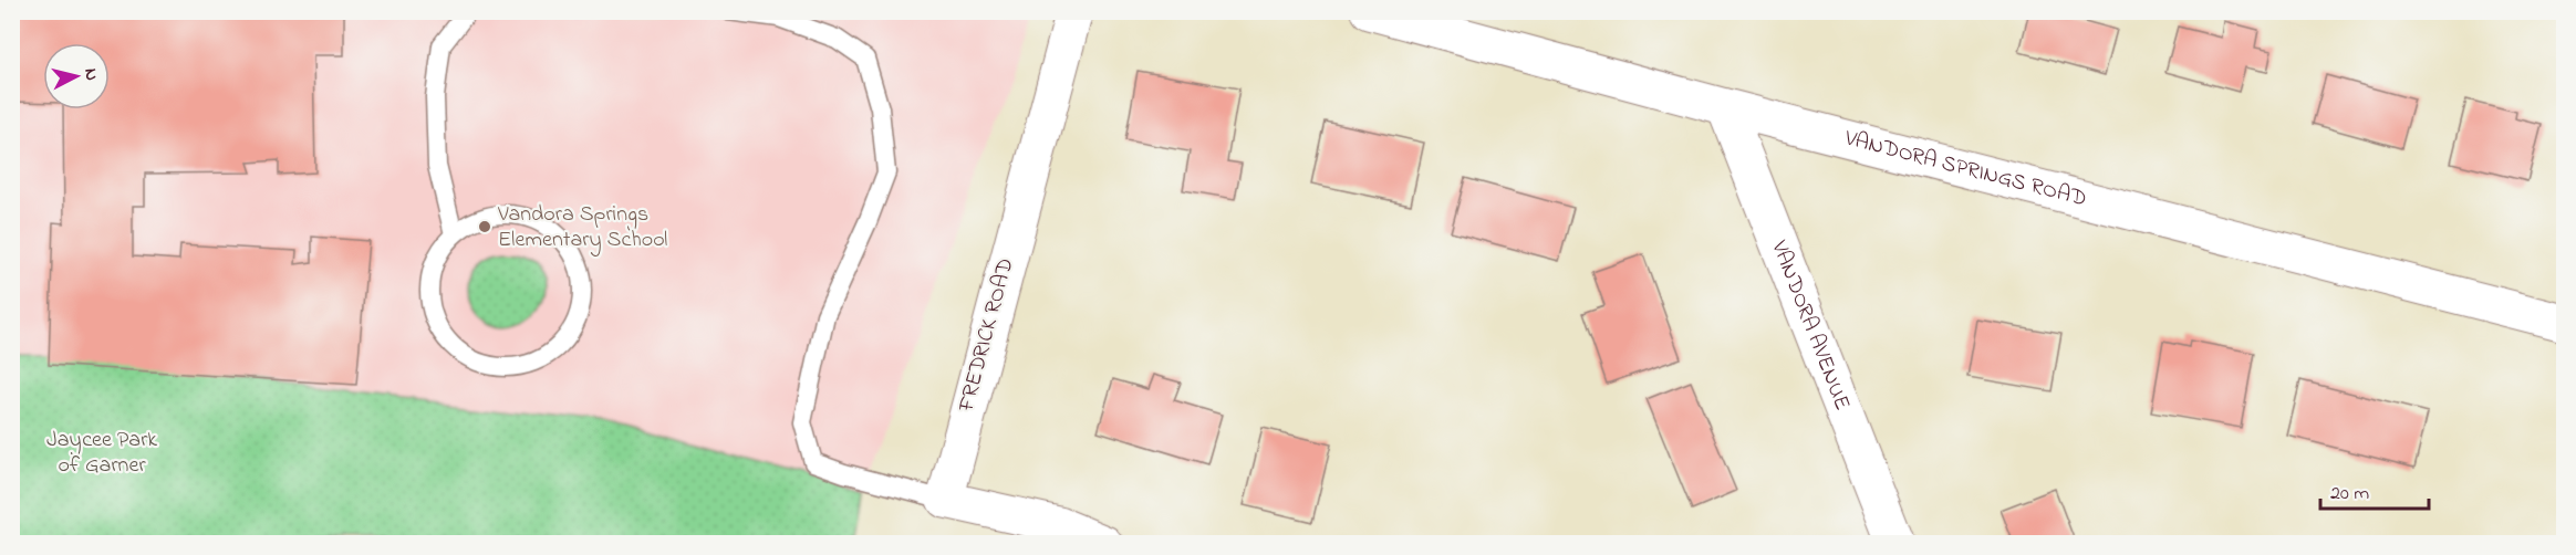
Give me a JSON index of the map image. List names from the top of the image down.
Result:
{
  "streets": {
    "street": ["VANDORA SPRINGS ROAD", "VANDORA AVENUE", "FREDRICK ROAD"]
  },
  "crossings": [
    ["VANDORA SPRINGS ROAD", "VANDORA AVENUE"]
  ],
  "parks": ["Jaycee Park of Garner"],
  "places": ["Vandora Springs Elementary School"],
  "scale_bar": "20 m",
  "north": "right"
}
